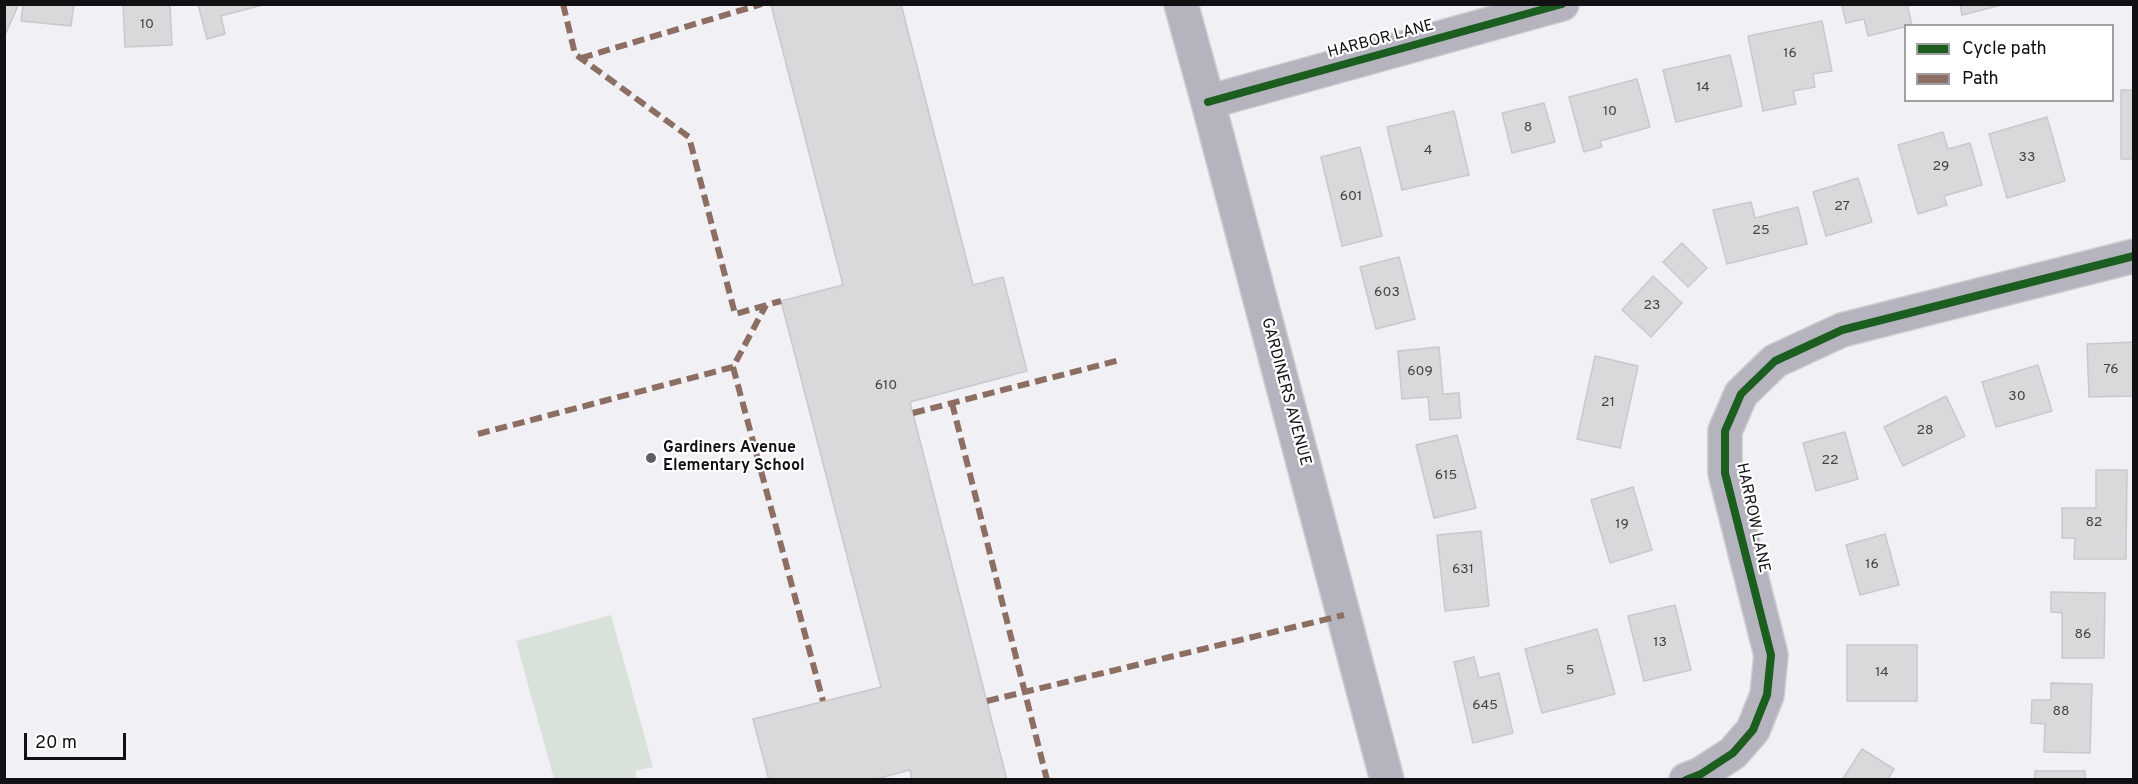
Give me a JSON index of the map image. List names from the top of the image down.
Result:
{
  "streets": {
    "street": ["HARBOR LANE", "GARDINERS AVENUE", "HARROW LANE"]
  },
  "crossings": [
    ["HARBOR LANE", "GARDINERS AVENUE"]
  ],
  "places": ["Gardiners Avenue Elementary School"],
  "house_numbers": [
    "10",
    "16",
    "14",
    "10",
    "8",
    "4",
    "33",
    "29",
    "601",
    "27",
    "25",
    "603",
    "23",
    "76",
    "609",
    "610",
    "30",
    "21",
    "28",
    "22",
    "615",
    "82",
    "19",
    "16",
    "631",
    "86",
    "13",
    "5",
    "14",
    "645",
    "88"
  ],
  "legend": ["Cycle path", "Path"],
  "scale_bar": "20 m"
}
